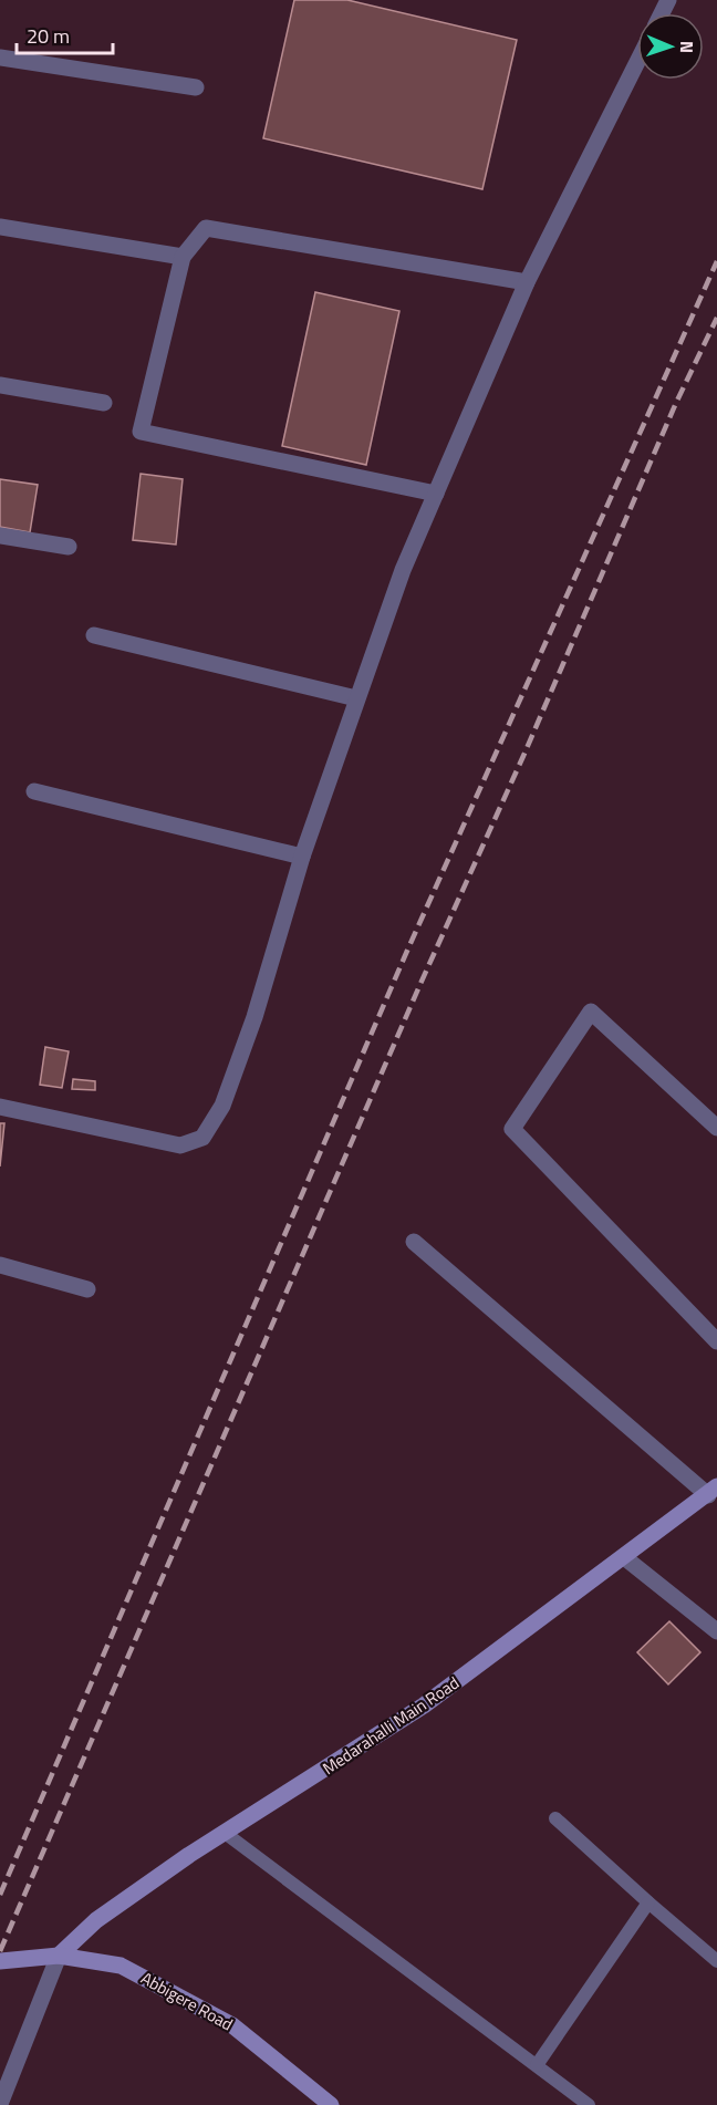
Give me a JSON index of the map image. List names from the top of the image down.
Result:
{
  "streets": {
    "street": ["Medarahalli Main Road", "Abbigere Road"]
  },
  "crossings": [
    ["Medarahalli Main Road", "Abbigere Road"]
  ],
  "scale_bar": "20 m",
  "north": "right"
}
